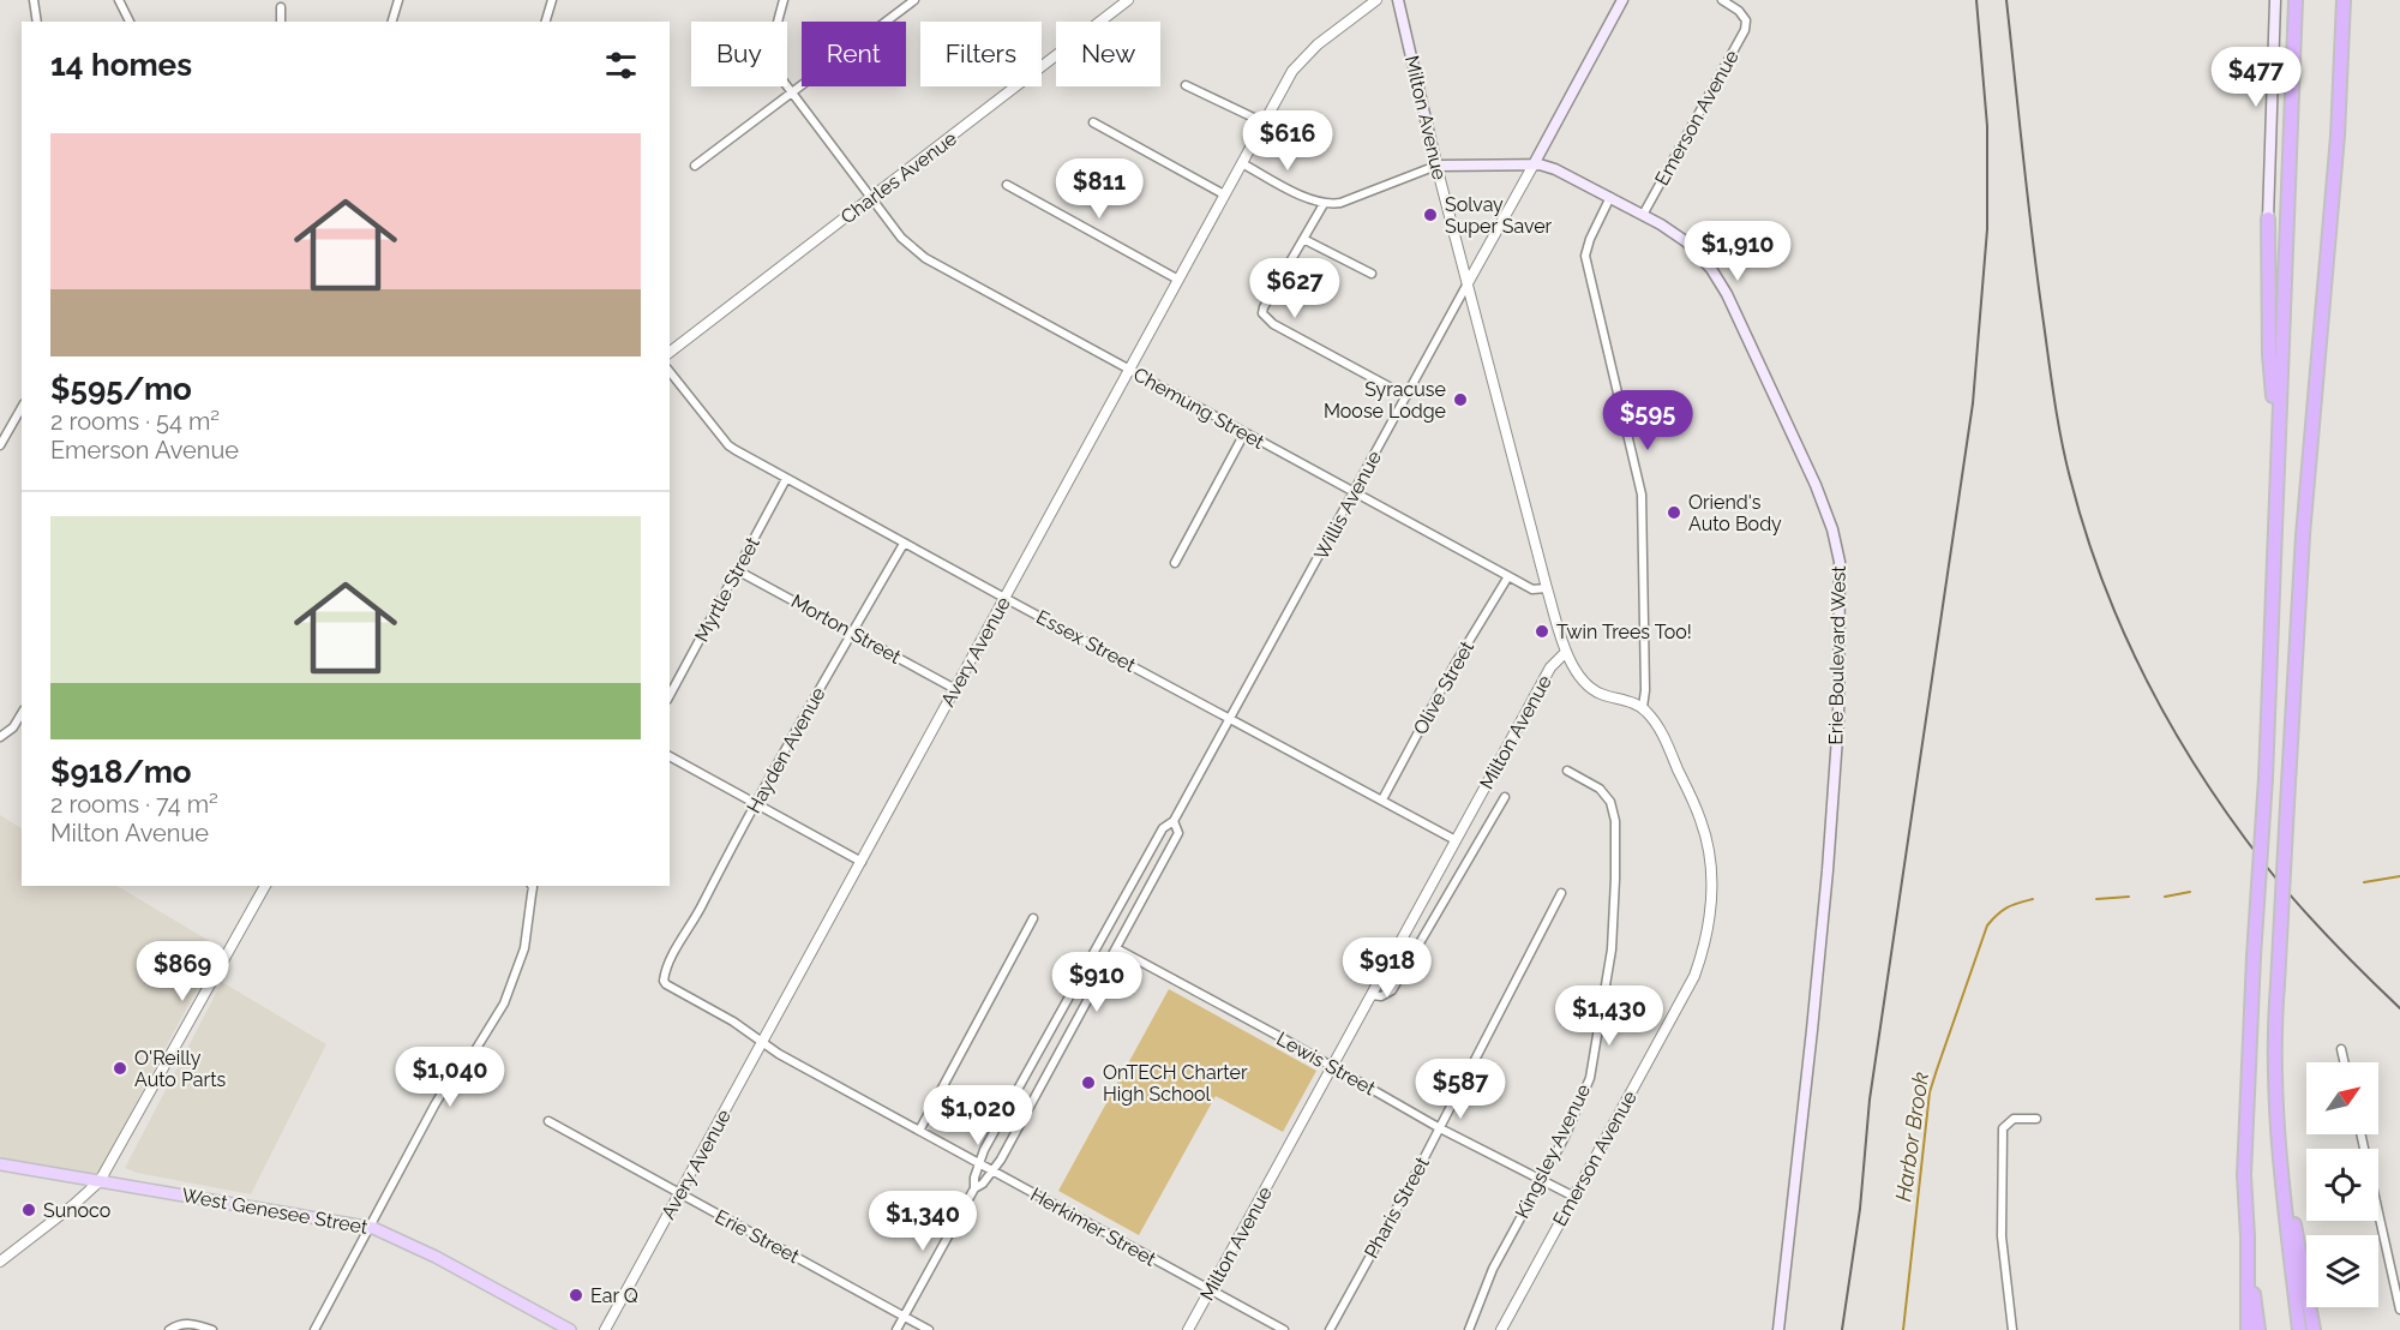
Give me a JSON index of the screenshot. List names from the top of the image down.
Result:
{
  "streets": {
    "main road": [
      "Milton Avenue",
      "Willis Avenue",
      "Erie Boulevard West",
      "West Genesee Street"
    ],
    "street": [
      "Emerson Avenue",
      "Charles Avenue",
      "Chemung Street",
      "Myrtle Street",
      "Morton Street",
      "Essex Street",
      "Avery Avenue",
      "Olive Street",
      "Hayden Avenue",
      "Lewis Street",
      "Kingsley Avenue",
      "Pharis Street",
      "Herkimer Street",
      "Erie Street"
    ]
  },
  "crossings": [
    ["Milton Avenue", "Chemung Street"],
    ["Milton Avenue", "Willis Avenue"],
    ["Milton Avenue", "Essex Street"],
    ["Milton Avenue", "Erie Boulevard West"],
    ["Milton Avenue", "Lewis Street"],
    ["Milton Avenue", "Herkimer Street"],
    ["Emerson Avenue", "Erie Boulevard West"],
    ["Emerson Avenue", "Lewis Street"],
    ["Charles Avenue", "Chemung Street"],
    ["Chemung Street", "Willis Avenue"],
    ["Chemung Street", "Avery Avenue"],
    ["Chemung Street", "Olive Street"],
    ["Willis Avenue", "Essex Street"],
    ["Willis Avenue", "Erie Boulevard West"],
    ["Willis Avenue", "Lewis Street"],
    ["Willis Avenue", "Herkimer Street"],
    ["Willis Avenue", "Erie Street"],
    ["Myrtle Street", "Morton Street"],
    ["Myrtle Street", "Essex Street"],
    ["Morton Street", "Avery Avenue"],
    ["Morton Street", "Hayden Avenue"],
    ["Essex Street", "Avery Avenue"],
    ["Essex Street", "Olive Street"],
    ["Essex Street", "Hayden Avenue"],
    ["Avery Avenue", "Herkimer Street"],
    ["Avery Avenue", "Erie Street"],
    ["Hayden Avenue", "Herkimer Street"],
    ["Lewis Street", "Kingsley Avenue"],
    ["Lewis Street", "Pharis Street"]
  ],
  "water": ["Harbor Brook"],
  "places": [
    "Solvay Super Saver",
    "Syracuse Moose Lodge",
    "Oriend's Auto Body",
    "Twin Trees Too!",
    "O'Reilly Auto Parts",
    "OnTECH Charter High School",
    "Sunoco",
    "Ear Q"
  ],
  "north": "top right",
  "page": {
    "chip": [
      "Buy",
      "Rent",
      "Filters",
      "New"
    ],
    "heading": "14 homes",
    "price": [
      "$477",
      "$616",
      "$811",
      "$1,910",
      "$627",
      "$595",
      "$918",
      "$869",
      "$910",
      "$1,430",
      "$1,040",
      "$587",
      "$1,020",
      "$1,340"
    ],
    "list": [
      {
        "name": "$595/mo",
        "note": "2 rooms · 54 m² · Emerson Avenue"
      },
      {
        "name": "$918/mo",
        "note": "2 rooms · 74 m² · Milton Avenue"
      }
    ]
  }
}
